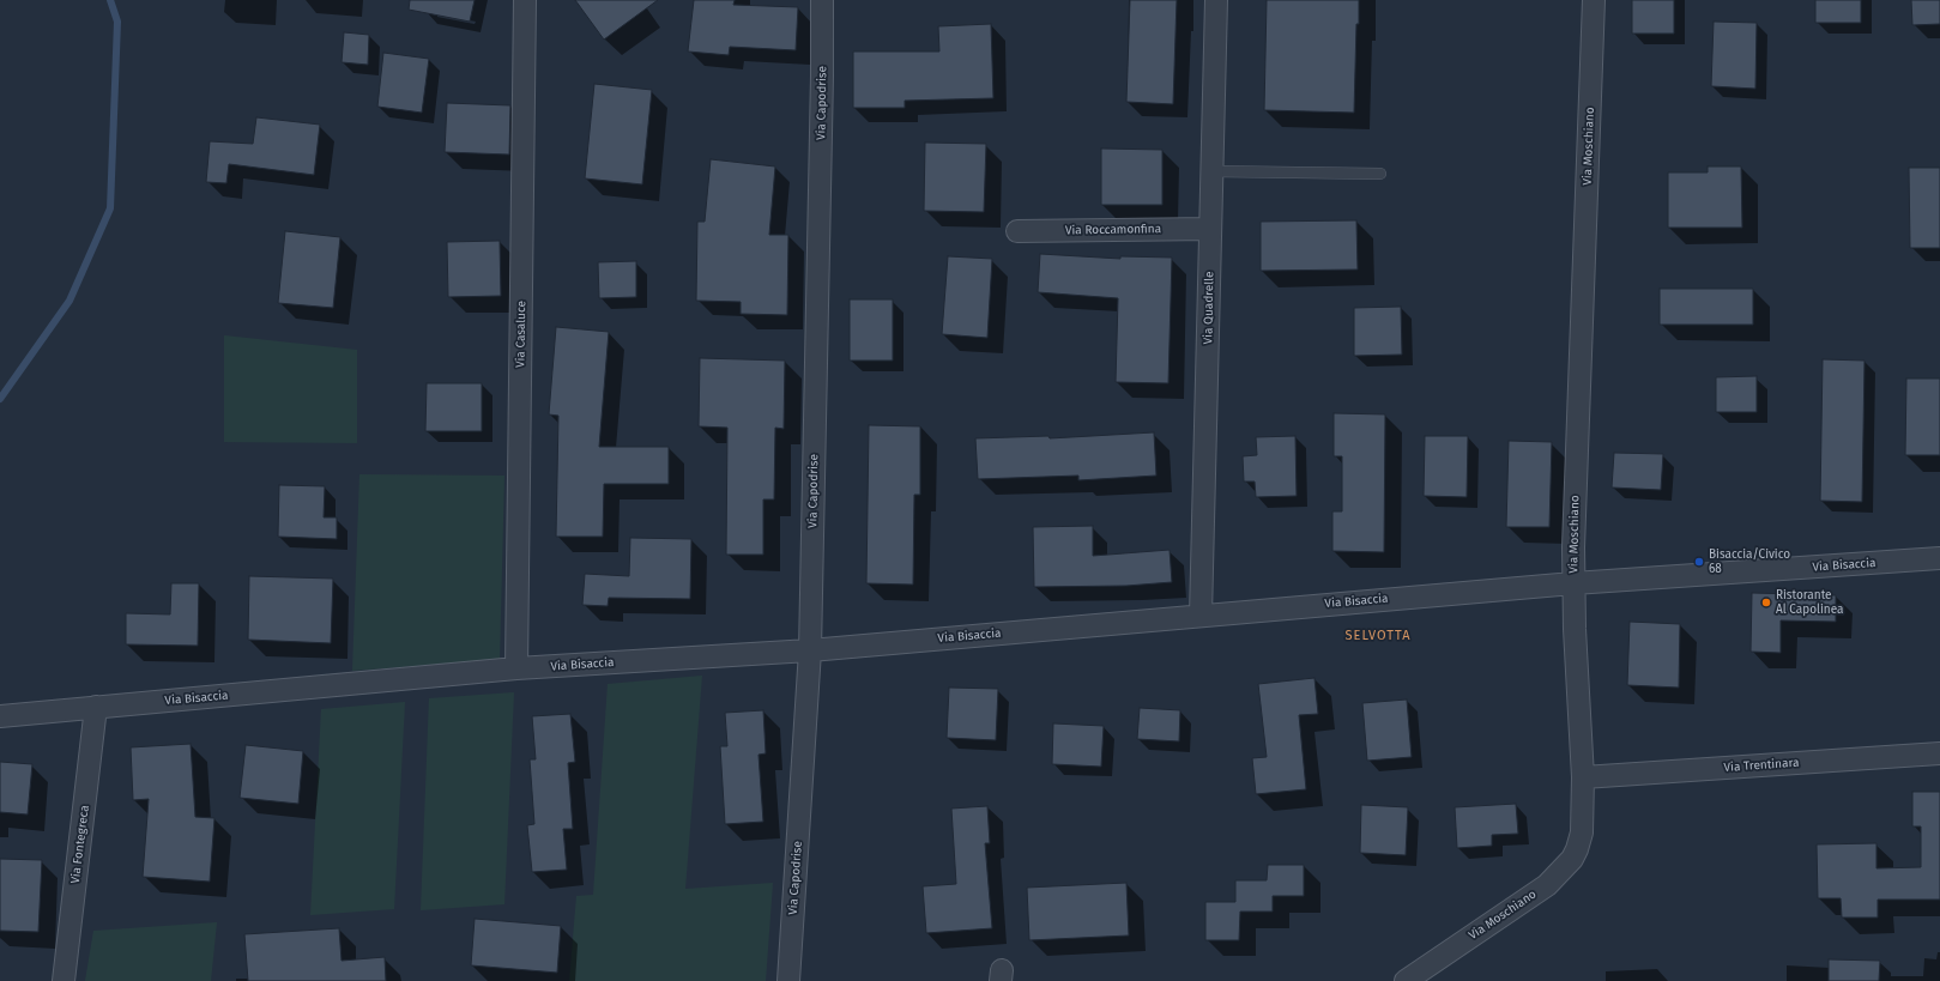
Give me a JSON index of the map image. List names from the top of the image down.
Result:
{
  "streets": {
    "street": [
      "Via Capodrise",
      "Via Moschiano",
      "Via Roccamonfina",
      "Via Quadrelle",
      "Via Casaluce",
      "Via Bisaccia",
      "Via Trentinara",
      "Via Fontegreca"
    ]
  },
  "crossings": [
    ["Via Capodrise", "Via Bisaccia"],
    ["Via Moschiano", "Via Bisaccia"],
    ["Via Moschiano", "Via Trentinara"],
    ["Via Roccamonfina", "Via Quadrelle"],
    ["Via Quadrelle", "Via Bisaccia"],
    ["Via Casaluce", "Via Bisaccia"],
    ["Via Bisaccia", "Via Fontegreca"]
  ],
  "districts": ["SELVOTTA"],
  "places": ["Bisaccia/Civico 68", "Ristorante Al Capolinea"]
}
